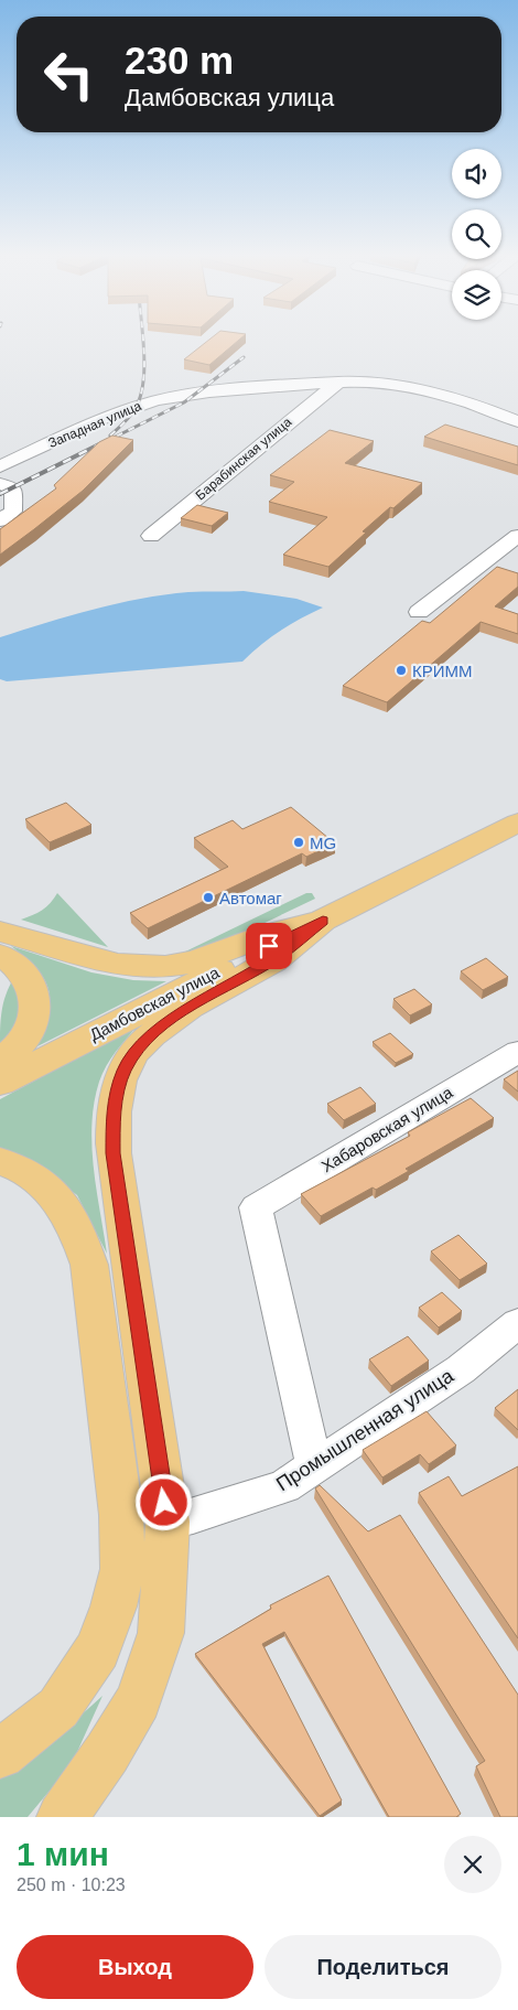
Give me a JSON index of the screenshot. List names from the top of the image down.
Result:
{
  "streets": {
    "main road": ["Дамбовская улица"],
    "street": [
      "Западная улица",
      "Барабинская улица",
      "Хабаровская улица",
      "Промышленная улица"
    ]
  },
  "crossings": [
    ["Западная улица", "Барабинская улица"],
    ["Хабаровская улица", "Промышленная улица"]
  ],
  "places": ["КРИММ", "MG", "Автомаг"],
  "page": {
    "turn": ["230 m", "Дамбовская улица"],
    "heading": ["1 мин", "250 m · 10:23"],
    "buttons": ["Выход", "Поделиться"]
  }
}
